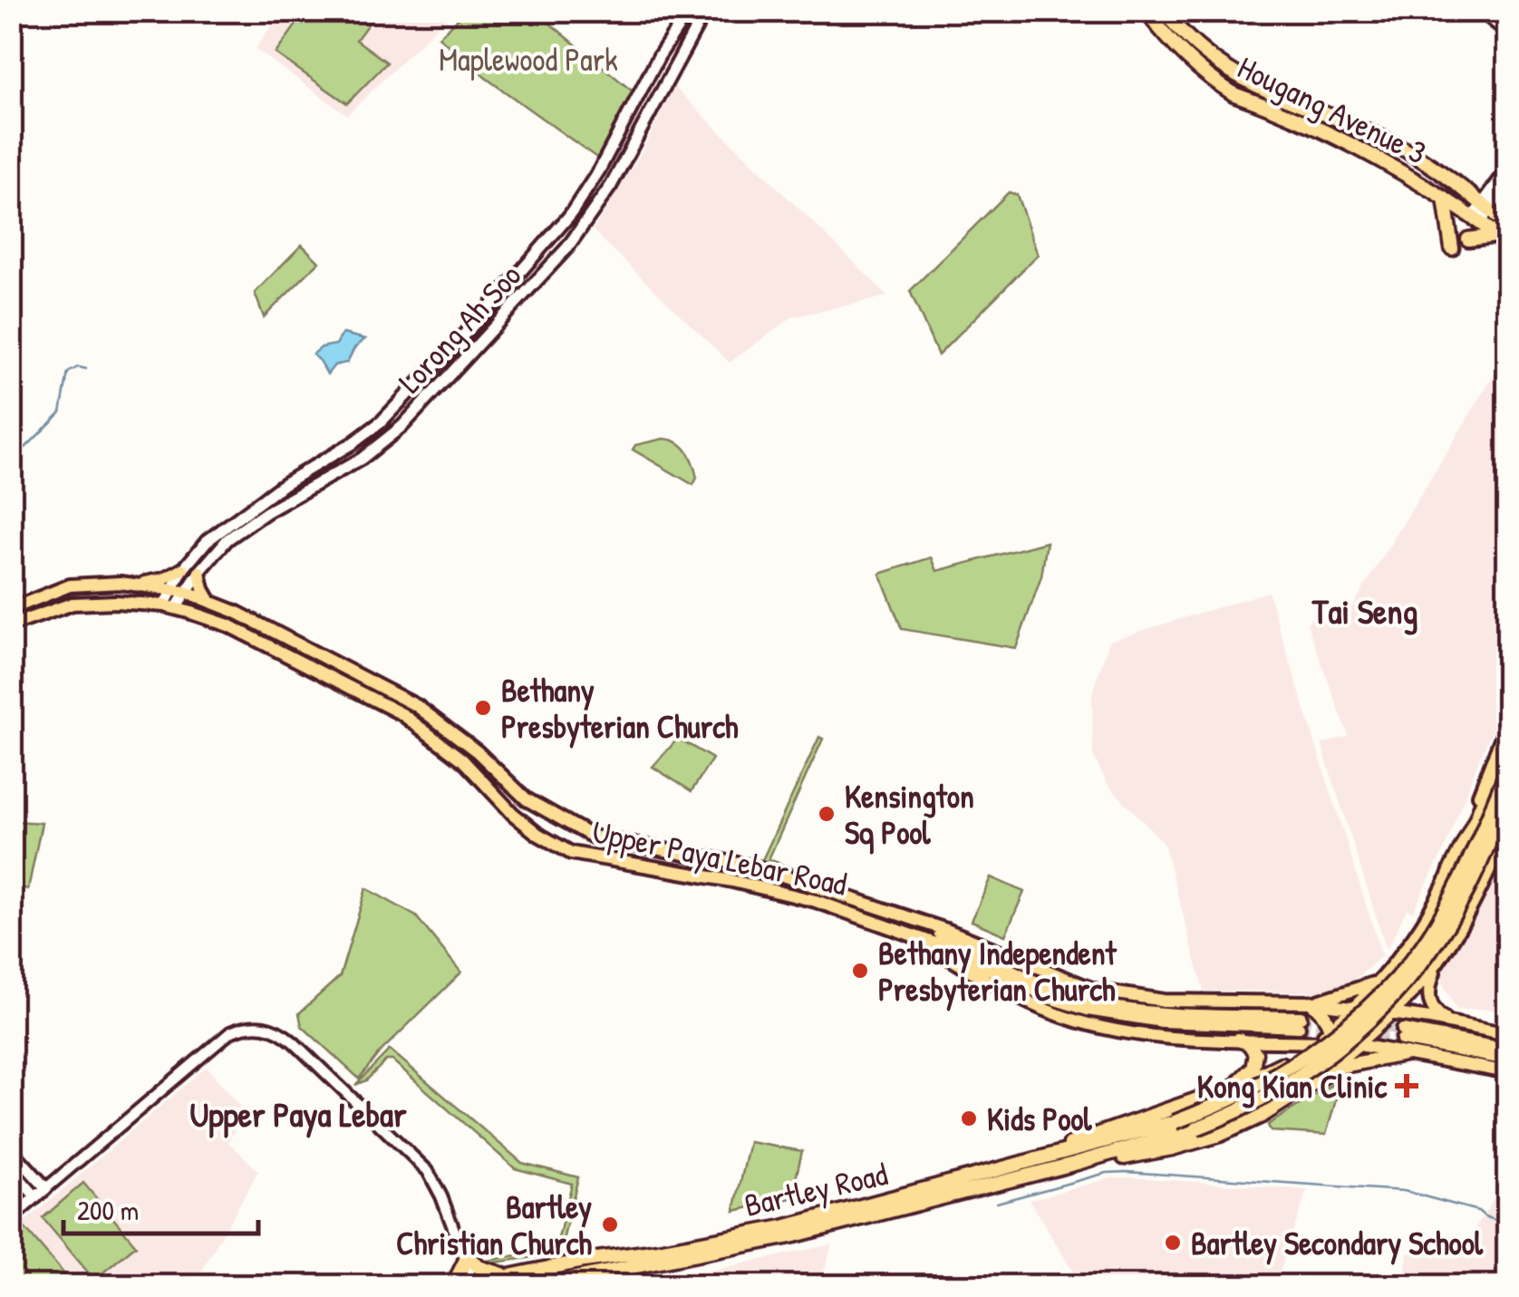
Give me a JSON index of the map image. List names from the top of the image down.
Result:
{
  "streets": {
    "highway": ["Hougang Avenue 3", "Bartley Road"],
    "main road": ["Lorong Ah Soo", "Upper Paya Lebar Road"]
  },
  "crossings": [
    ["Lorong Ah Soo", "Upper Paya Lebar Road"]
  ],
  "districts": ["Tai Seng", "Upper Paya Lebar"],
  "parks": ["Maplewood Park"],
  "places": {
    "other": [
      "Bethany Presbyterian Church",
      "Kensington Sq Pool",
      "Bethany Independent Presbyterian Church",
      "Kids Pool",
      "Bartley Christian Church",
      "Bartley Secondary School"
    ],
    "health": ["Kong Kian Clinic"]
  },
  "scale_bar": "200 m"
}
